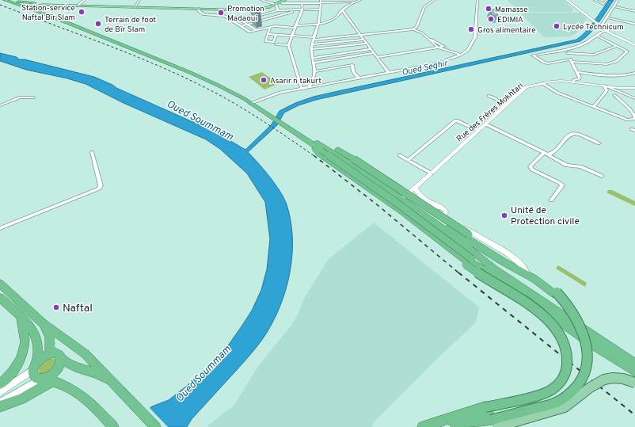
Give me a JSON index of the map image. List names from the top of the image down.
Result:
{
  "streets": {
    "street": ["Rue des Frères Mokhtari"]
  },
  "water": ["Oued Seghir", "Oued Soummam"],
  "places": [
    "Mamasse",
    "Station-service Naftal Bïr Slam",
    "Promotion Madaoui",
    "EDIMIA",
    "Terrain de foot de Bïr Slam",
    "Lycée Technicum",
    "Gros alimentaire",
    "Asarir n takurt",
    "Unité de Protection civile",
    "Naftal"
  ]
}
